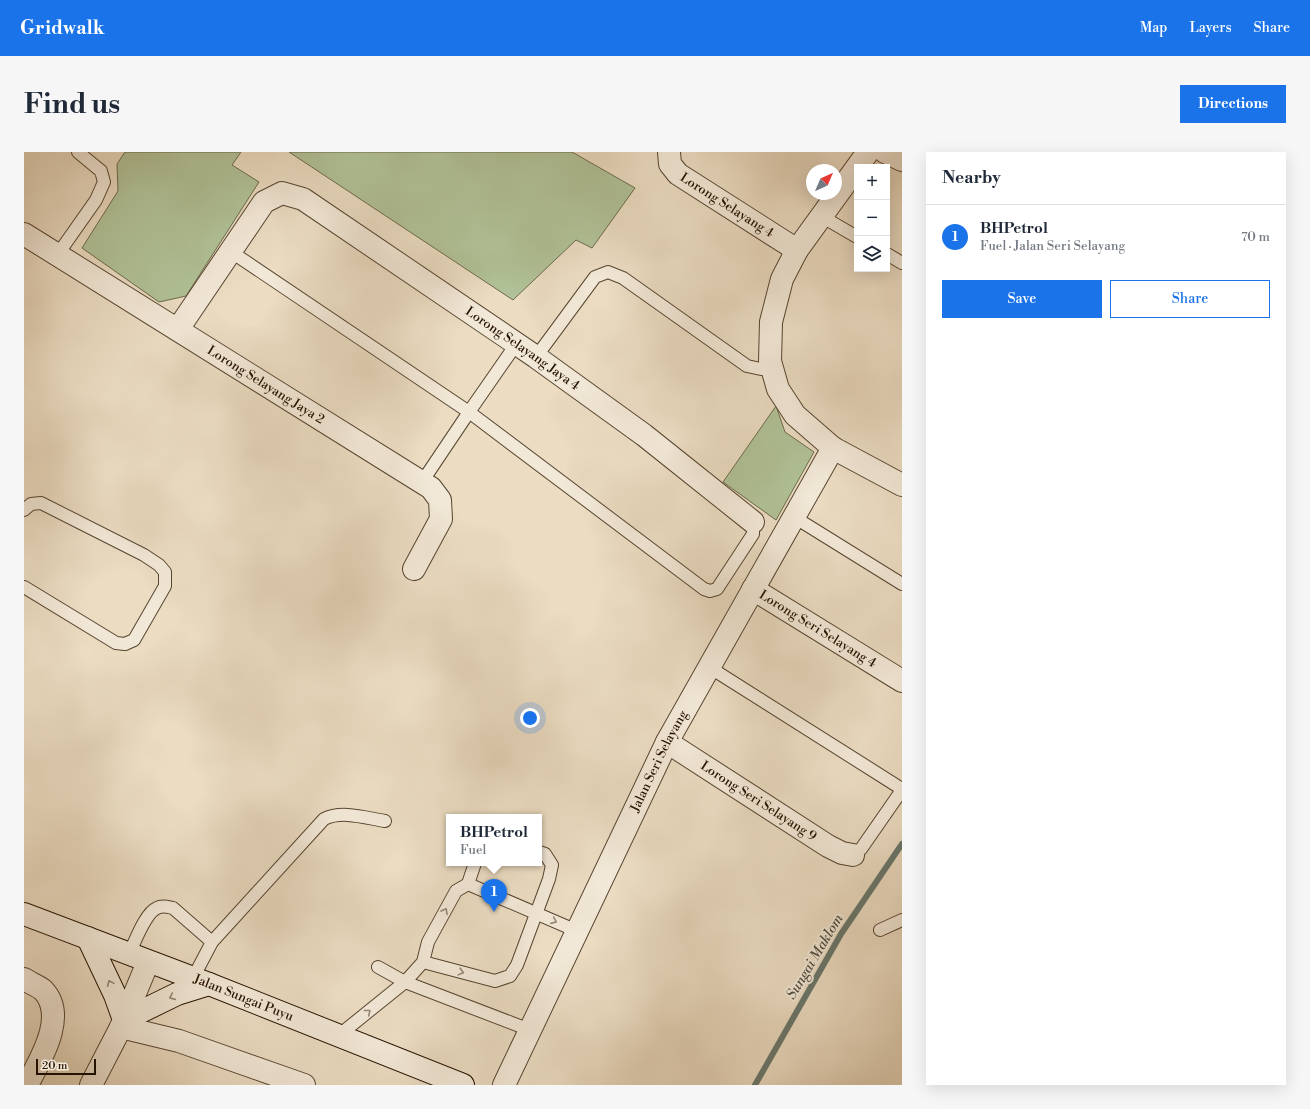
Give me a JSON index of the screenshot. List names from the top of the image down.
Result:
{
  "streets": {
    "street": [
      "Lorong Selayang 4",
      "Lorong Selayang Jaya 4",
      "Lorong Selayang Jaya 2",
      "Lorong Seri Selayang 4",
      "Jalan Seri Selayang",
      "Lorong Seri Selayang 9",
      "Jalan Sungai Puyu"
    ]
  },
  "crossings": [
    ["Lorong Seri Selayang 4", "Jalan Seri Selayang"],
    ["Jalan Seri Selayang", "Lorong Seri Selayang 9"]
  ],
  "water": ["Sungai Maklom"],
  "scale_bar": "20 m",
  "north": "top right",
  "page": {
    "header": "Gridwalk",
    "nav": ["Map", "Layers", "Share"],
    "buttons": [
      "Directions",
      ["Save", "Share"]
    ],
    "title": "Find us",
    "heading": "Nearby",
    "map_buttons": ["+", "−"],
    "list": [
      {
        "mark": "1",
        "name": "BHPetrol",
        "note": "Fuel · Jalan Seri Selayang",
        "value": "70 m"
      }
    ],
    "popup": ["BHPetrol", "Fuel"],
    "pins": "1",
    "scale": "20 m"
  }
}
